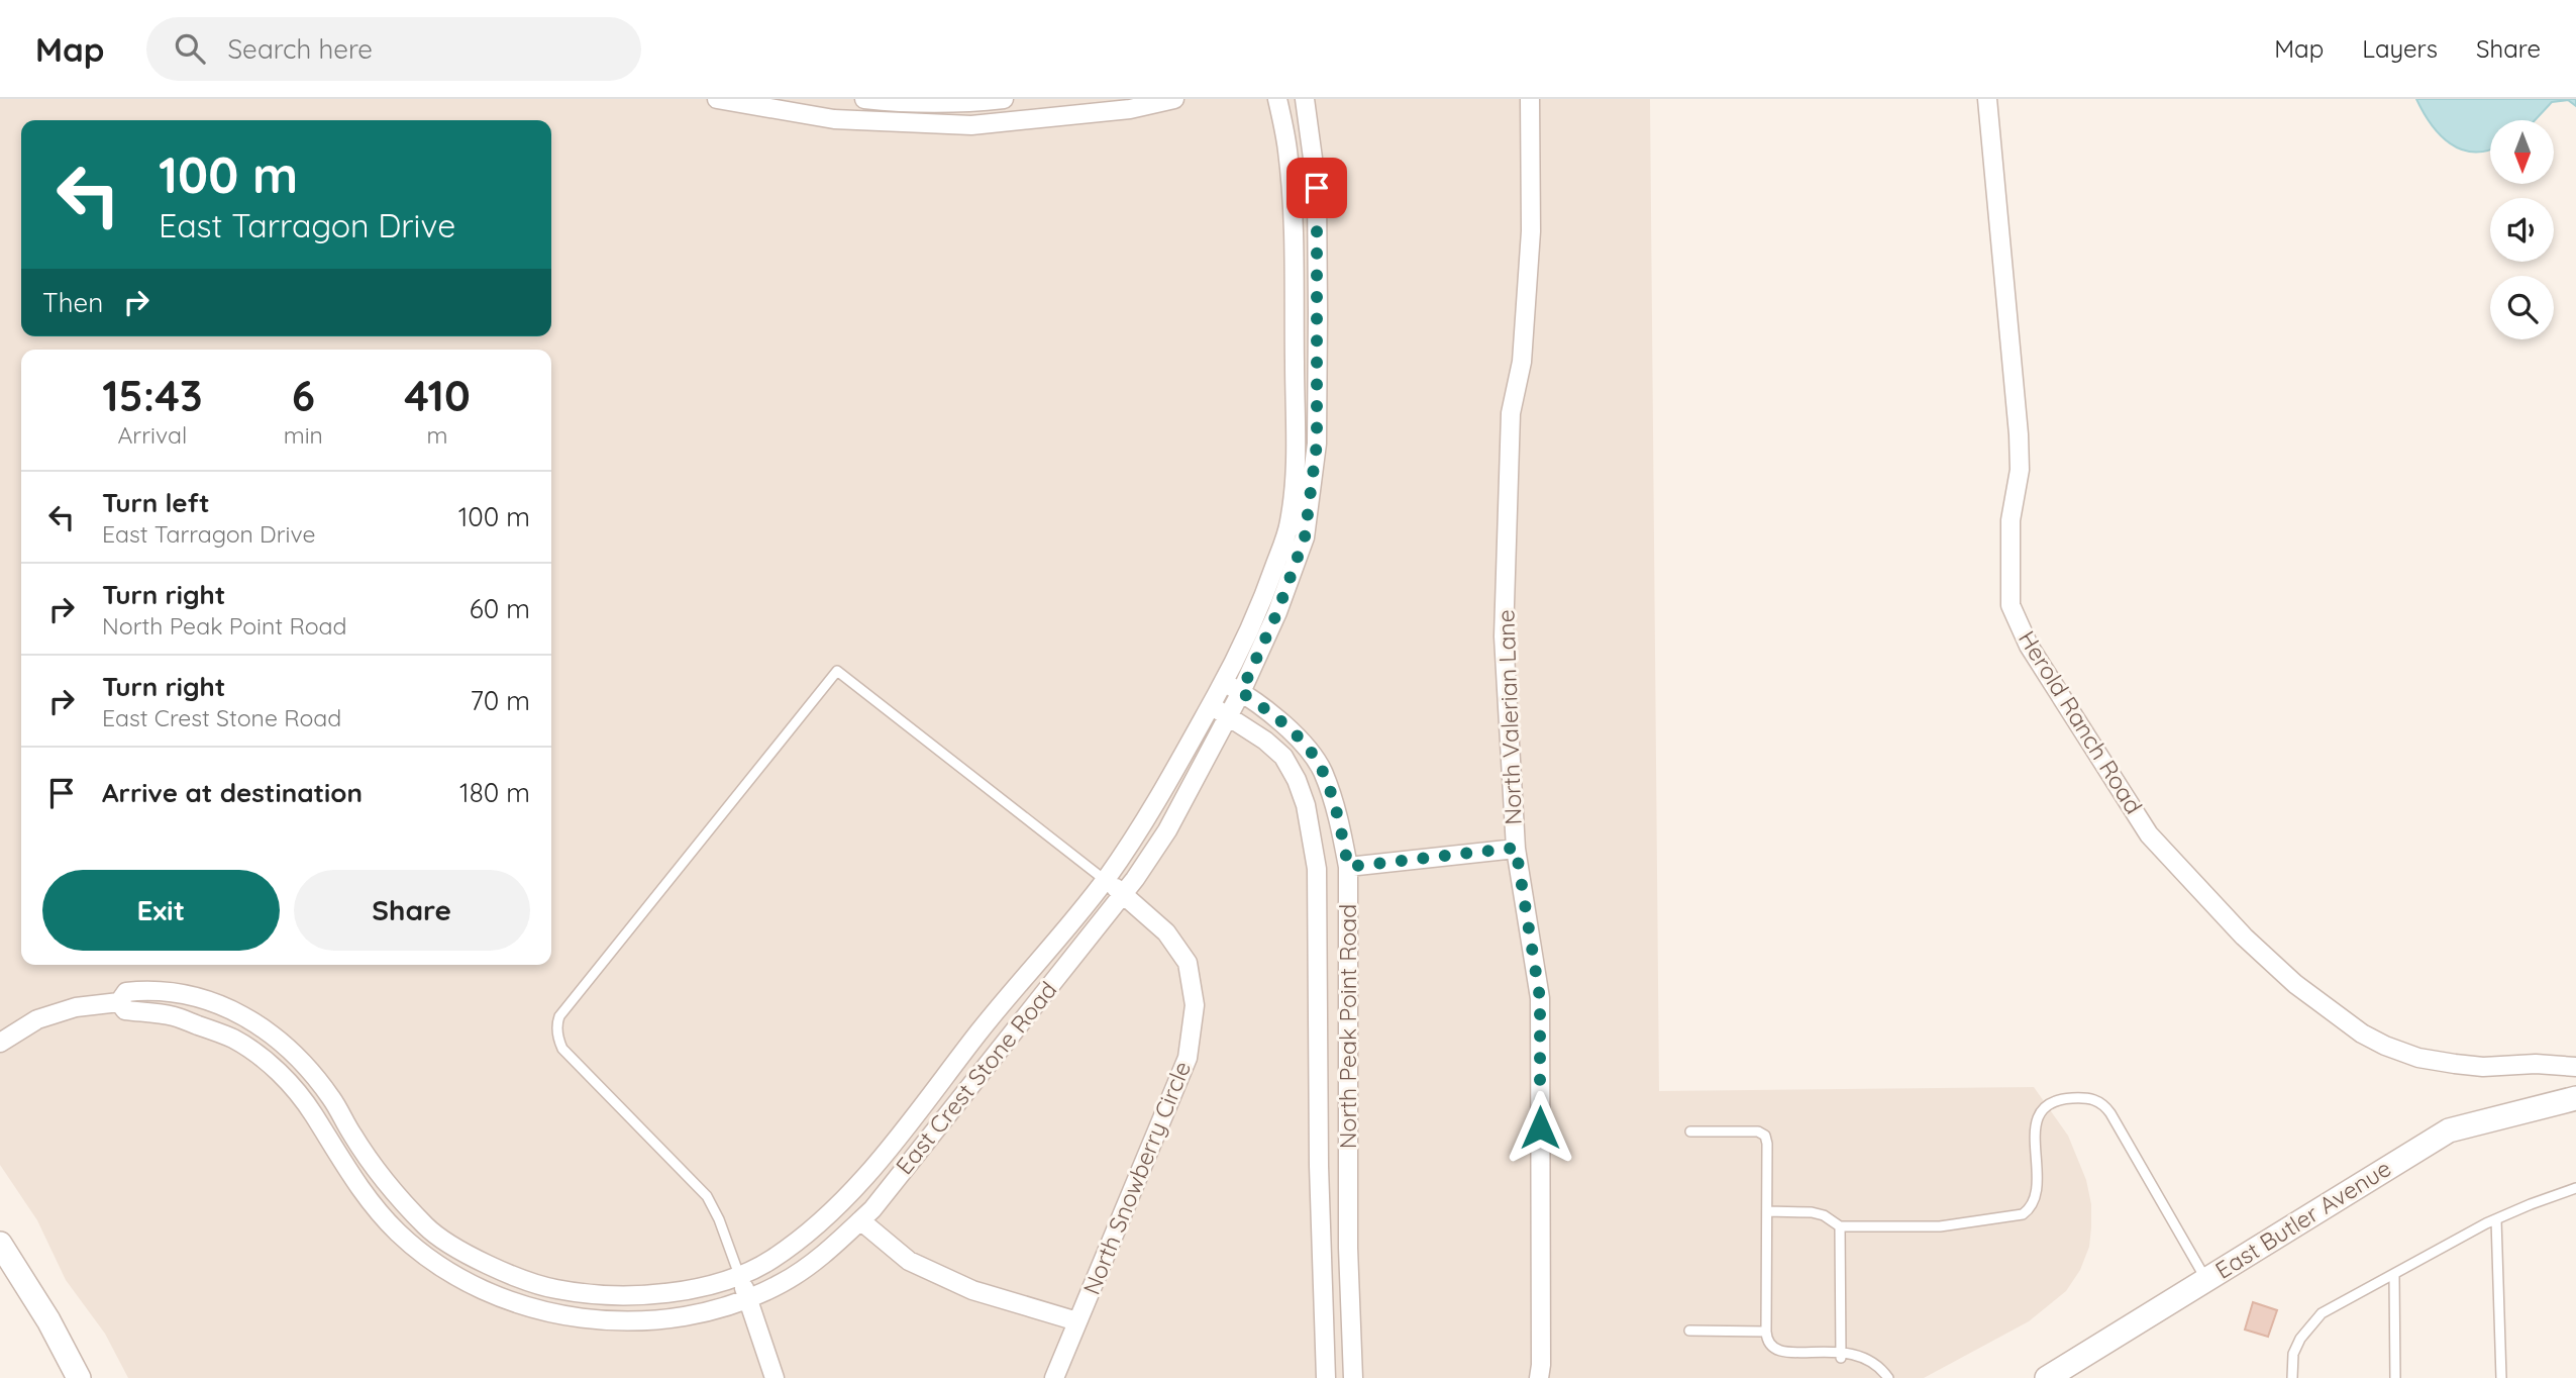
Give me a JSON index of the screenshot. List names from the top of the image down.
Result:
{
  "streets": {
    "street": [
      "North Valerian Lane",
      "Herold Ranch Road",
      "North Peak Point Road",
      "East Crest Stone Road",
      "North Snowberry Circle",
      "East Butler Avenue"
    ]
  },
  "crossings": [
    ["North Peak Point Road", "East Crest Stone Road"],
    ["East Crest Stone Road", "North Snowberry Circle"]
  ],
  "north": "bottom",
  "page": {
    "header": "Map",
    "search": "Search here",
    "nav": ["Map", "Layers", "Share"],
    "turn": ["100 m", "East Tarragon Drive"],
    "then": "Then",
    "eta": [
      "15:43",
      "Arrival",
      "6",
      "min",
      "410",
      "m"
    ],
    "list": [
      {
        "name": "Turn left",
        "note": "East Tarragon Drive",
        "value": "100 m"
      },
      {
        "name": "Turn right",
        "note": "North Peak Point Road",
        "value": "60 m"
      },
      {
        "name": "Turn right",
        "note": "East Crest Stone Road",
        "value": "70 m"
      },
      {
        "name": "Arrive at destination",
        "value": "180 m"
      }
    ],
    "buttons": ["Exit", "Share"]
  }
}
